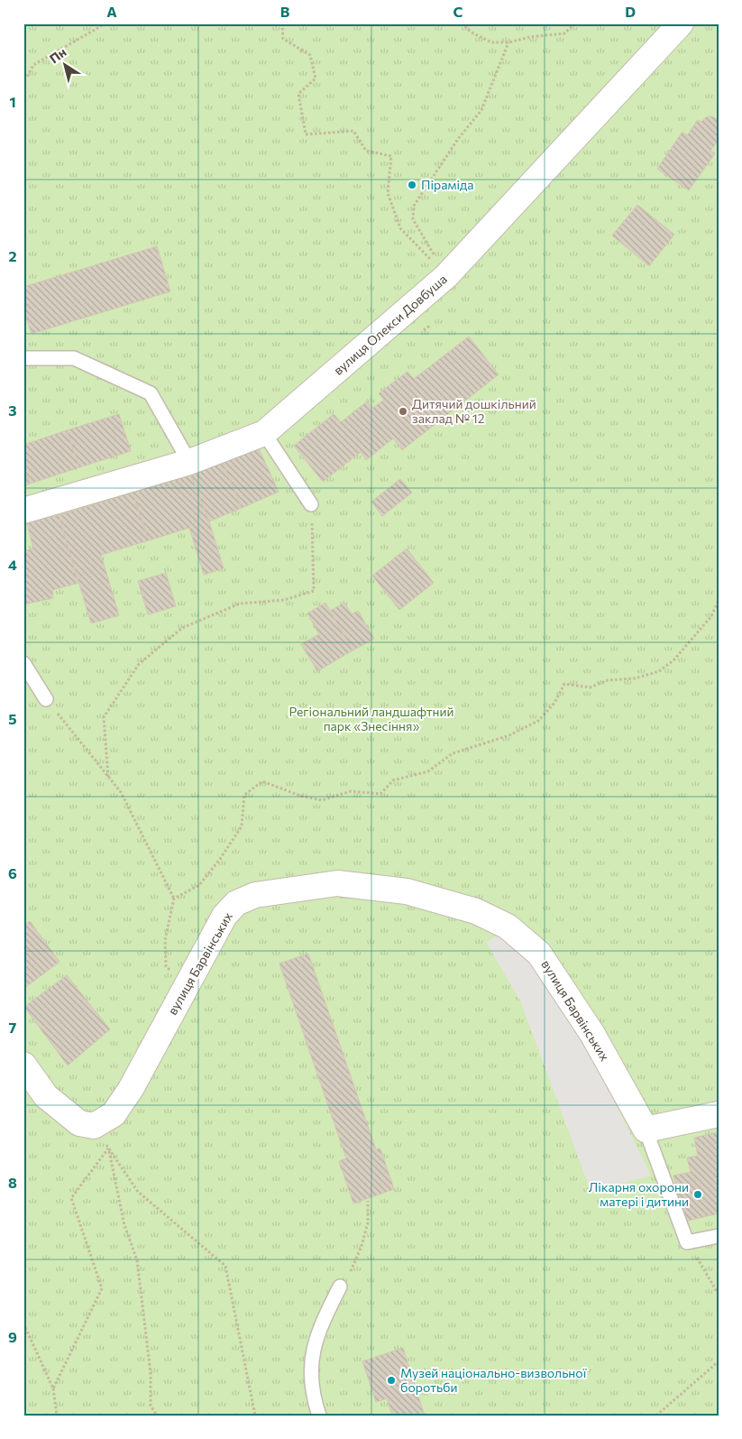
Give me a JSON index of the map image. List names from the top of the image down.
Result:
{
  "streets": {
    "street": ["вулиця Олекси Довбуша", "вулиця Барвінських"]
  },
  "parks": ["Регіональний ландшафтний парк «Знесіння»"],
  "places": [
    "Піраміда",
    "Дитячий дошкільний заклад № 12",
    "Лікарня охорони матері і дитини",
    "Музей національно-визвольної боротьби"
  ],
  "north": "top left",
  "grid": {
    "columns": [
      "A",
      "B",
      "C",
      "D"
    ],
    "rows": [
      "1",
      "2",
      "3",
      "4",
      "5",
      "6",
      "7",
      "8",
      "9"
    ]
  }
}
